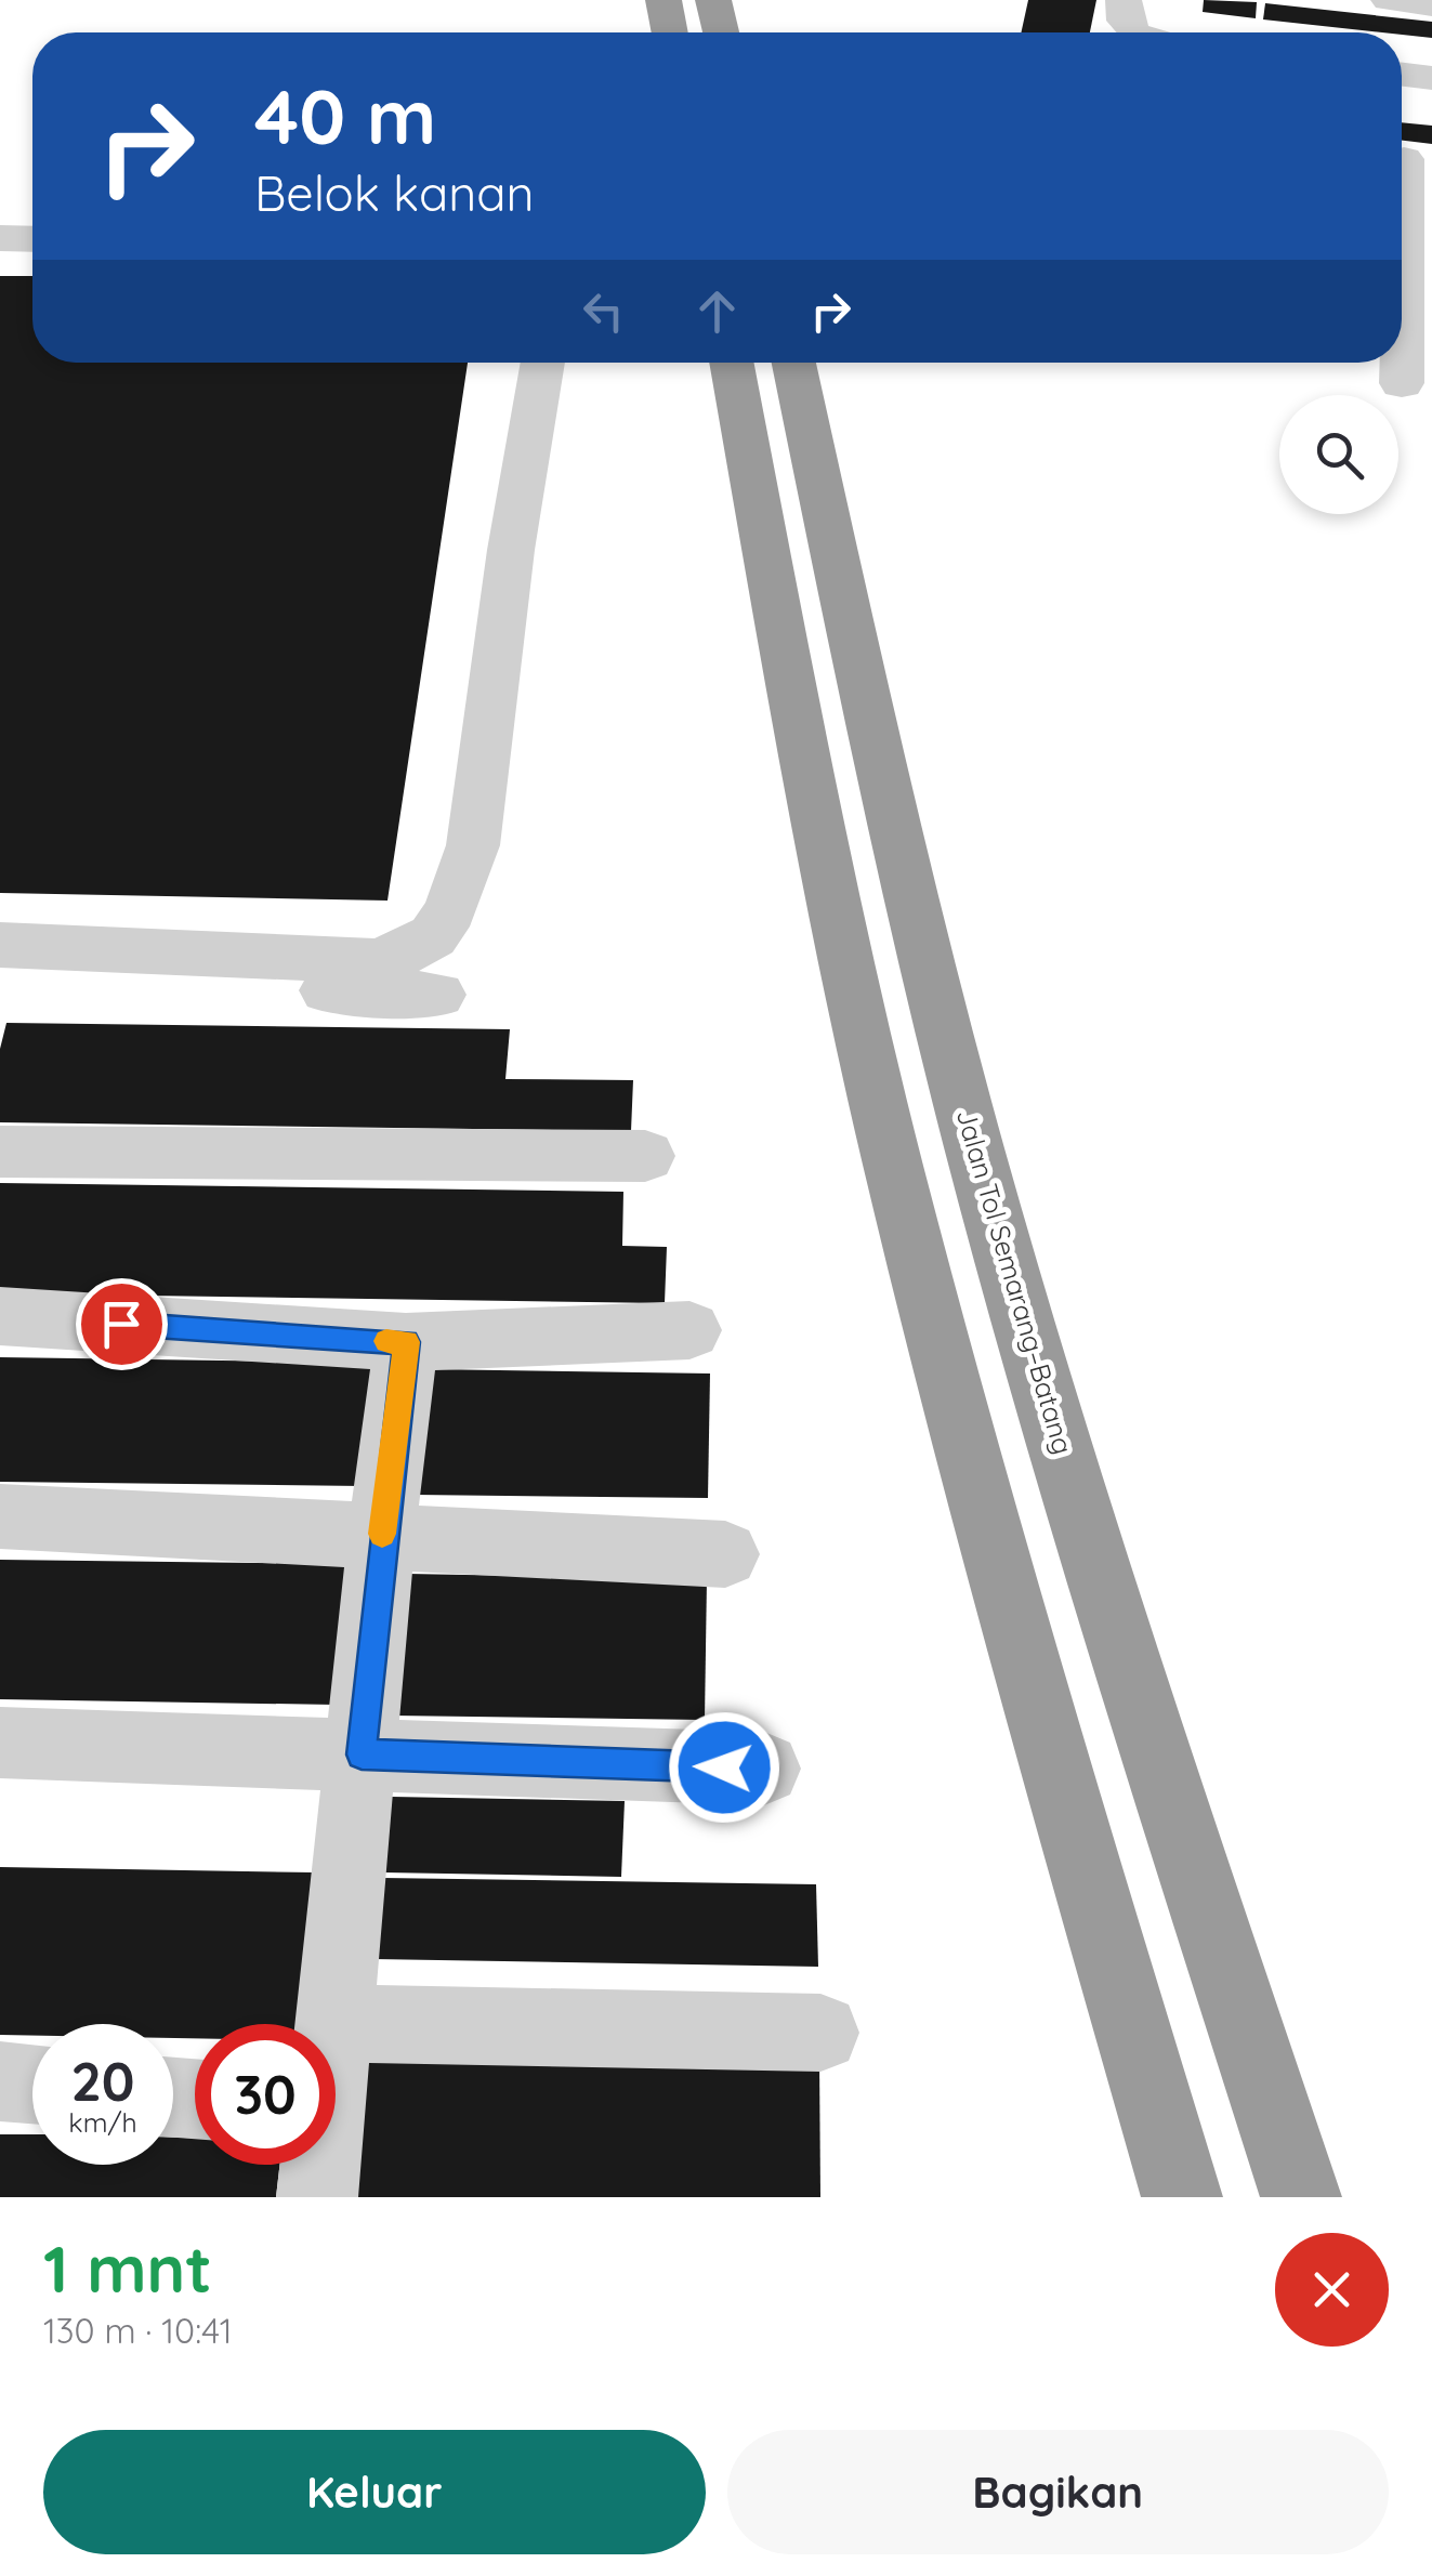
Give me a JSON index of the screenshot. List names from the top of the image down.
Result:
{
  "streets": {
    "highway": ["Jalan Tol Semarang–Batang"]
  },
  "page": {
    "turn": ["40 m", "Belok kanan"],
    "speed": "20 km/h",
    "limit": "30",
    "heading": ["1 mnt", "130 m · 10:41"],
    "buttons": ["Keluar", "Bagikan"]
  }
}
